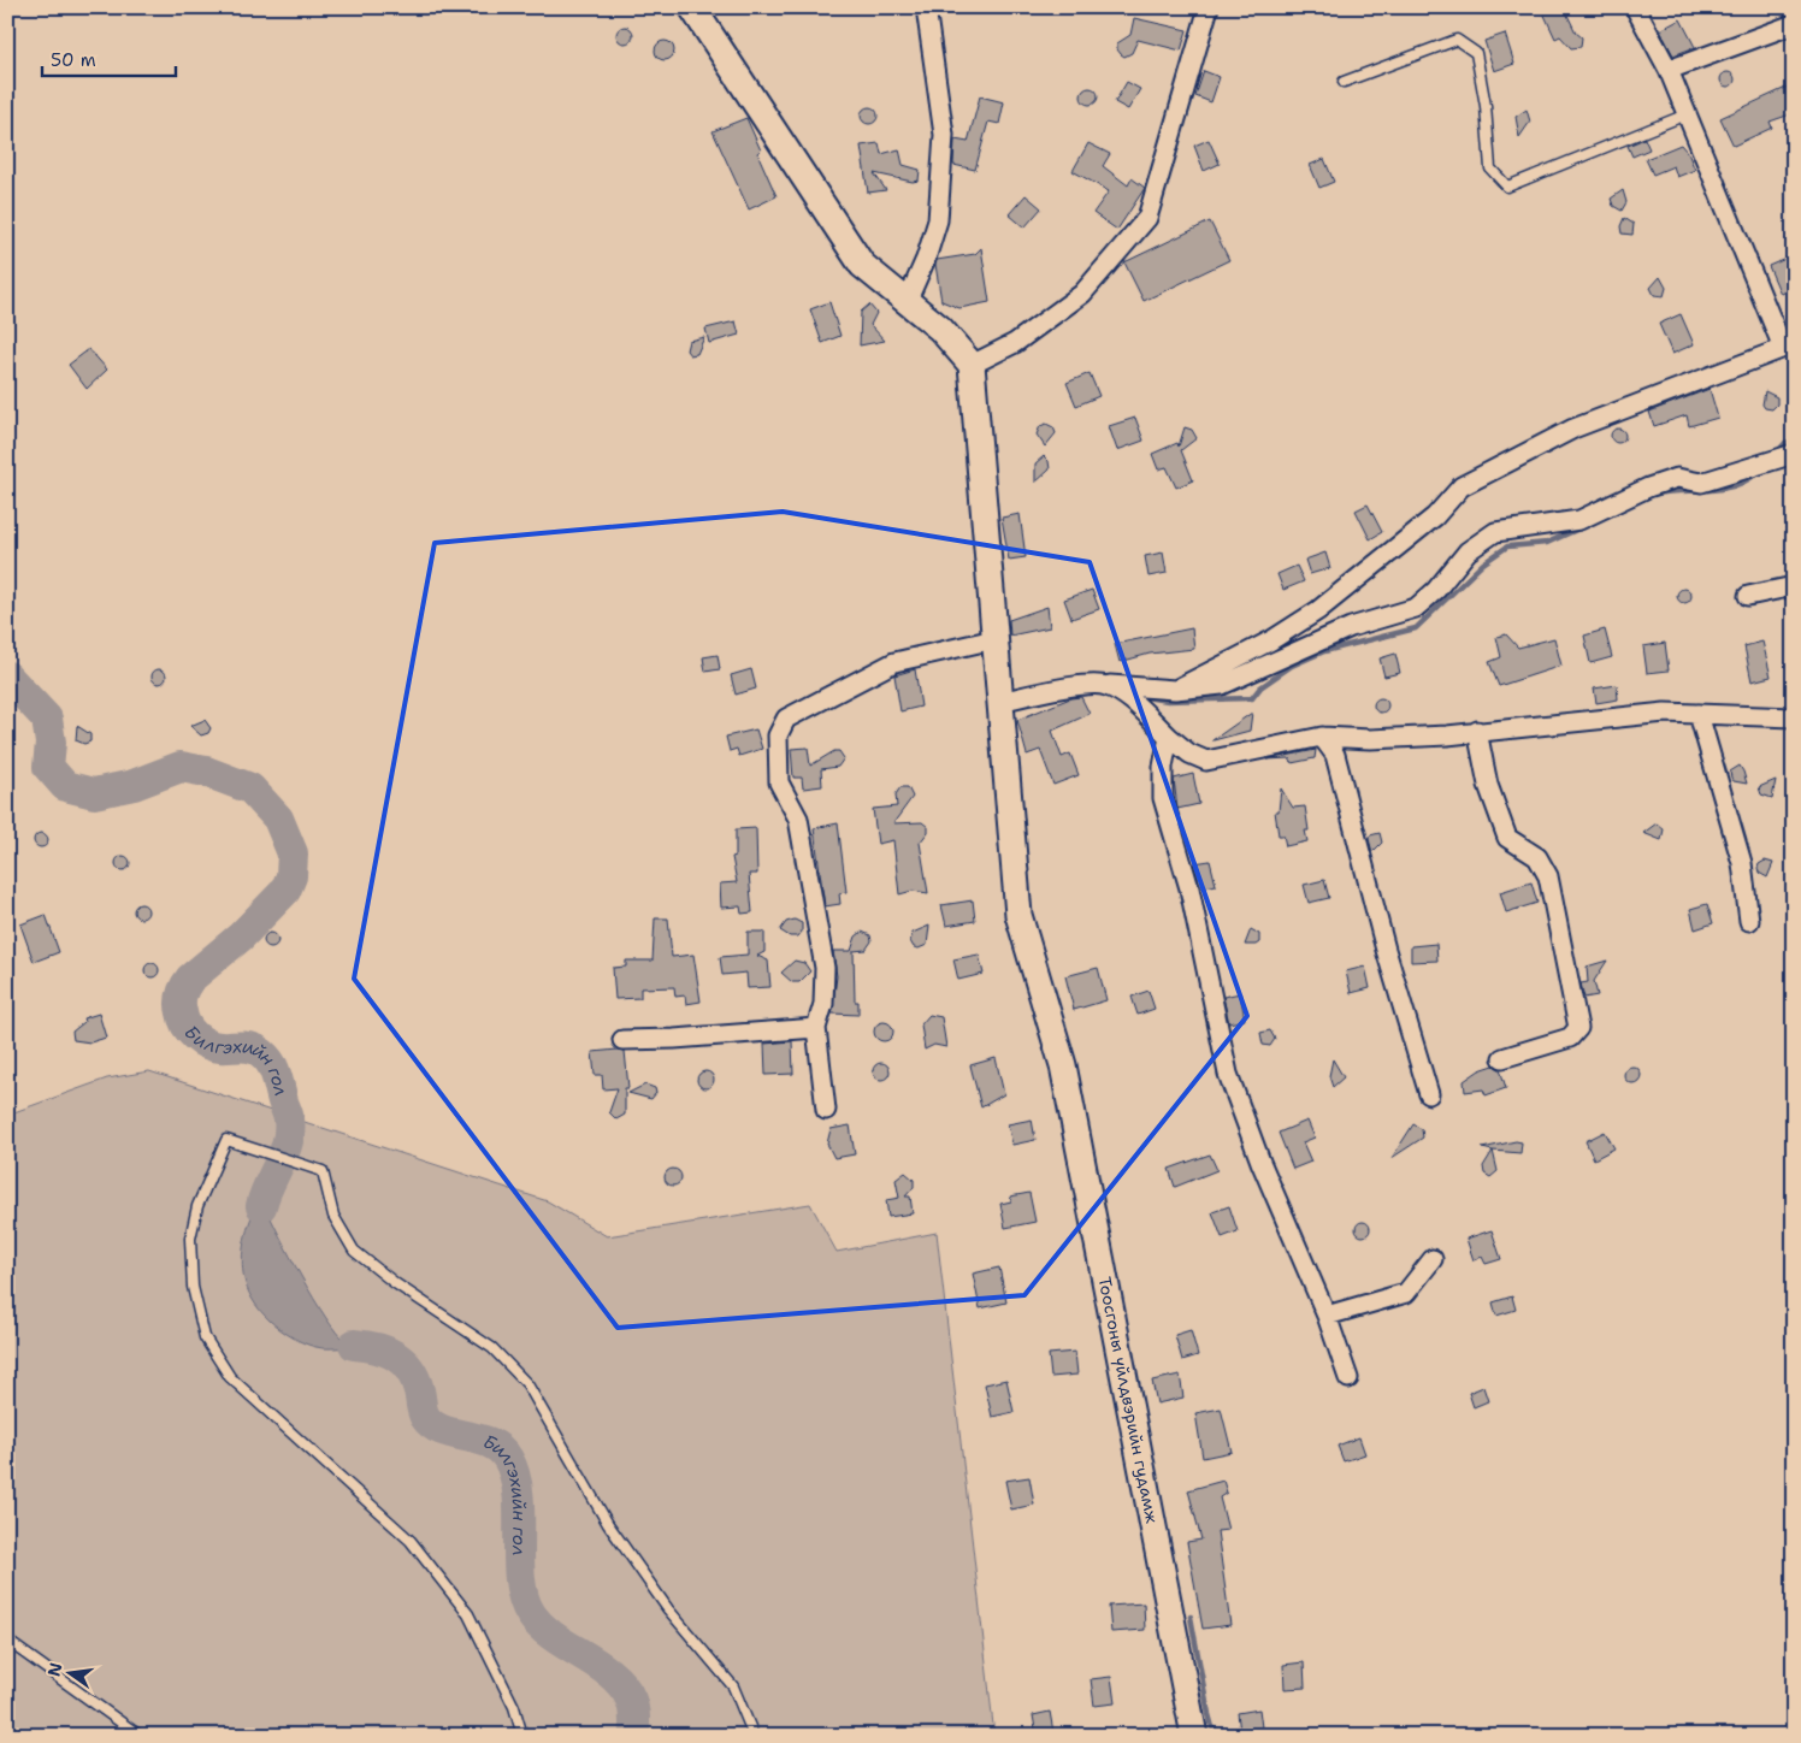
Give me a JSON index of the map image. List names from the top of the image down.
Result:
{
  "streets": {
    "main road": ["Тоосгоны үйлдвэрийн гудамж"]
  },
  "water": ["Билгэхийн гол"],
  "scale_bar": "50 m",
  "north": "left"
}
